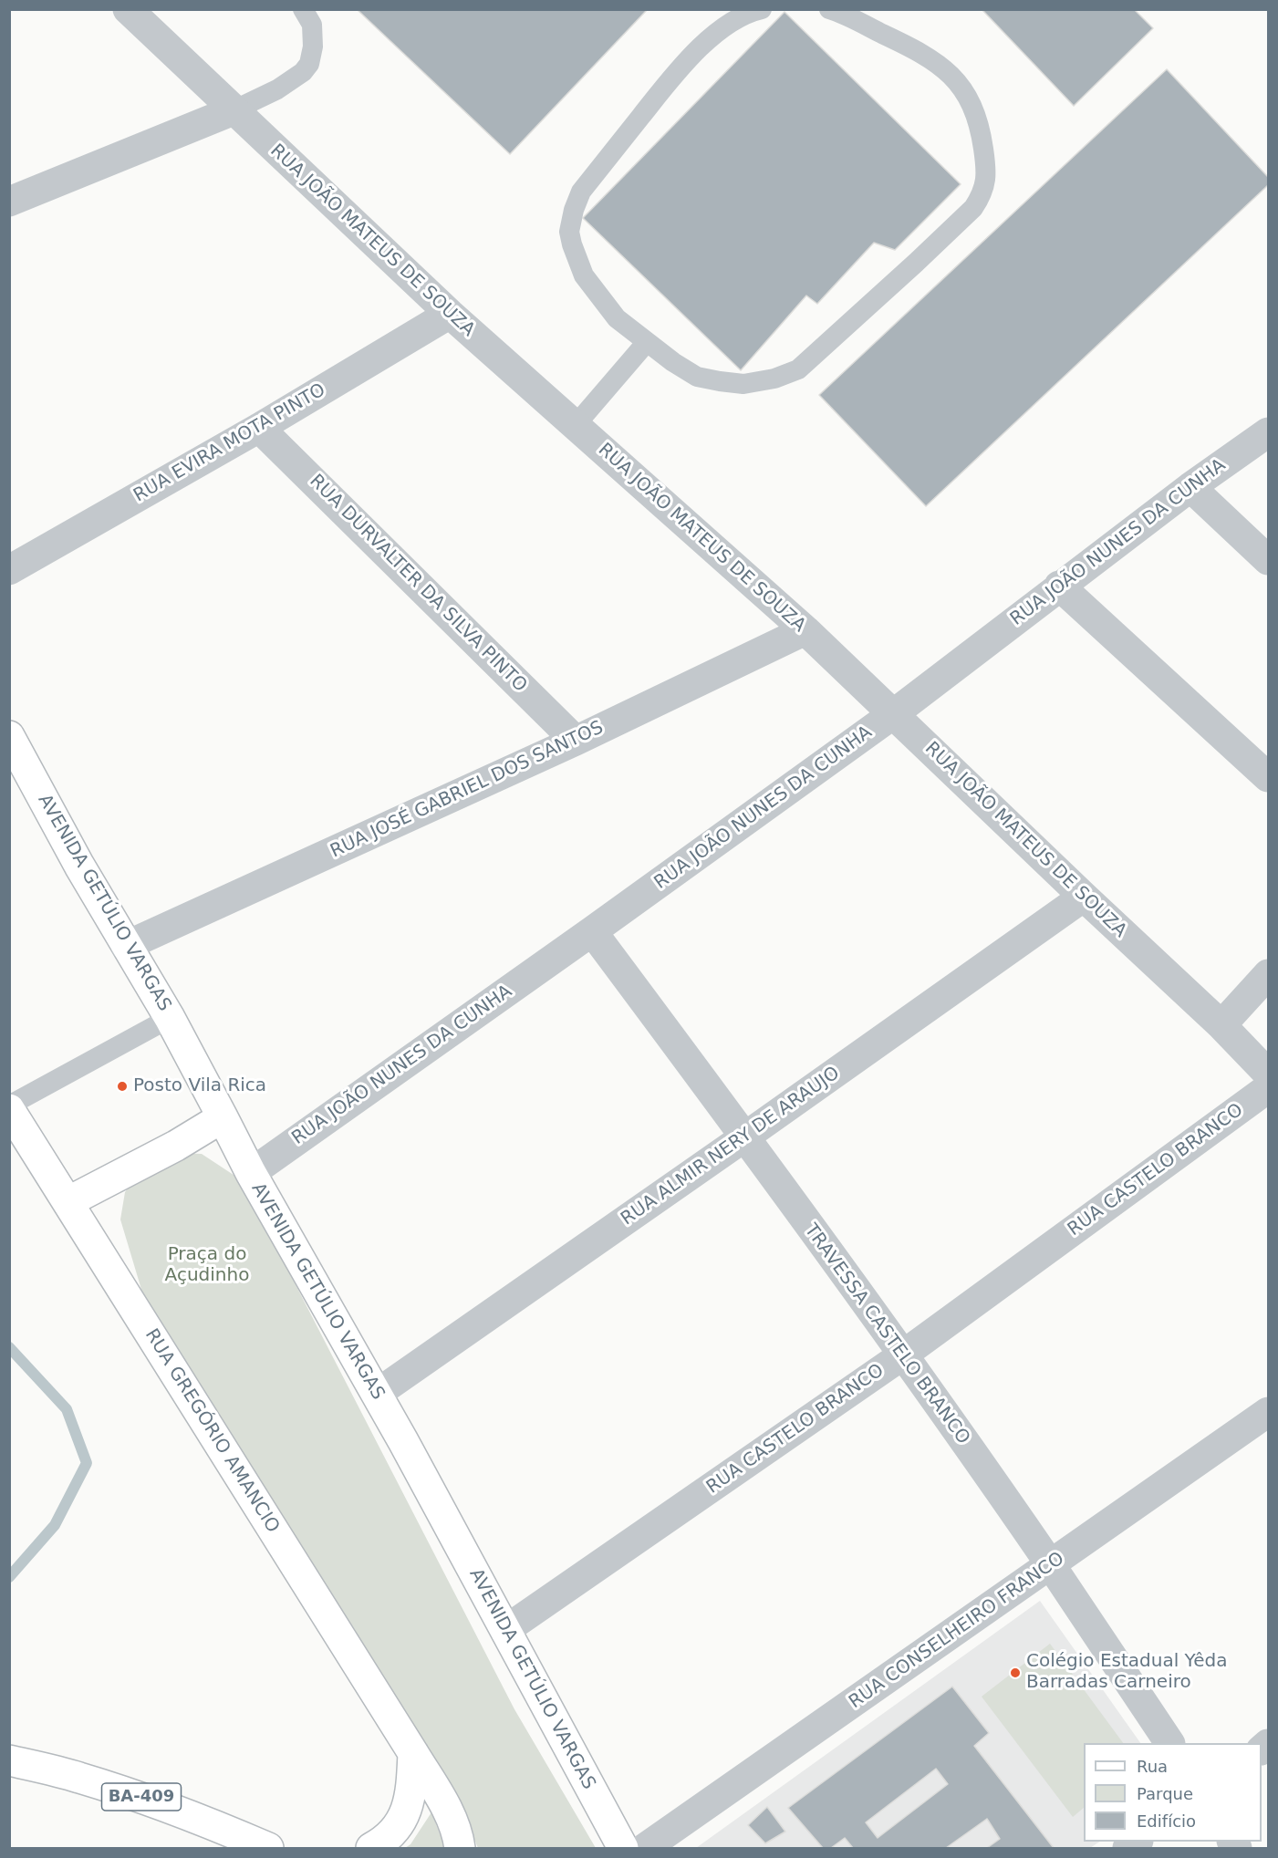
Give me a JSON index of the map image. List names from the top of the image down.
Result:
{
  "streets": {
    "main road": ["AVENIDA GETÚLIO VARGAS", "RUA GREGÓRIO AMANCIO", "BA-409"],
    "street": [
      "RUA JOÃO MATEUS DE SOUZA",
      "RUA EVIRA MOTA PINTO",
      "RUA JOÃO NUNES DA CUNHA",
      "RUA DURVALTER DA SILVA PINTO",
      "RUA JOSÉ GABRIEL DOS SANTOS",
      "RUA ALMIR NERY DE ARAUJO",
      "RUA CASTELO BRANCO",
      "TRAVESSA CASTELO BRANCO",
      "RUA CONSELHEIRO FRANCO"
    ]
  },
  "crossings": [
    ["RUA JOÃO MATEUS DE SOUZA", "RUA EVIRA MOTA PINTO"],
    ["RUA JOÃO MATEUS DE SOUZA", "RUA JOÃO NUNES DA CUNHA"],
    ["RUA JOÃO MATEUS DE SOUZA", "RUA JOSÉ GABRIEL DOS SANTOS"],
    ["RUA JOÃO MATEUS DE SOUZA", "RUA ALMIR NERY DE ARAUJO"],
    ["RUA EVIRA MOTA PINTO", "RUA DURVALTER DA SILVA PINTO"],
    ["RUA JOÃO NUNES DA CUNHA", "AVENIDA GETÚLIO VARGAS"],
    ["RUA JOÃO NUNES DA CUNHA", "TRAVESSA CASTELO BRANCO"],
    ["RUA DURVALTER DA SILVA PINTO", "RUA JOSÉ GABRIEL DOS SANTOS"],
    ["RUA JOSÉ GABRIEL DOS SANTOS", "AVENIDA GETÚLIO VARGAS"],
    ["AVENIDA GETÚLIO VARGAS", "RUA ALMIR NERY DE ARAUJO"],
    ["AVENIDA GETÚLIO VARGAS", "RUA CASTELO BRANCO"],
    ["RUA ALMIR NERY DE ARAUJO", "TRAVESSA CASTELO BRANCO"],
    ["RUA CASTELO BRANCO", "TRAVESSA CASTELO BRANCO"],
    ["TRAVESSA CASTELO BRANCO", "RUA CONSELHEIRO FRANCO"]
  ],
  "parks": ["Praça do Açudinho"],
  "places": ["Posto Vila Rica", "Colégio Estadual Yêda Barradas Carneiro"],
  "legend": ["Rua", "Parque", "Edifício"]
}
